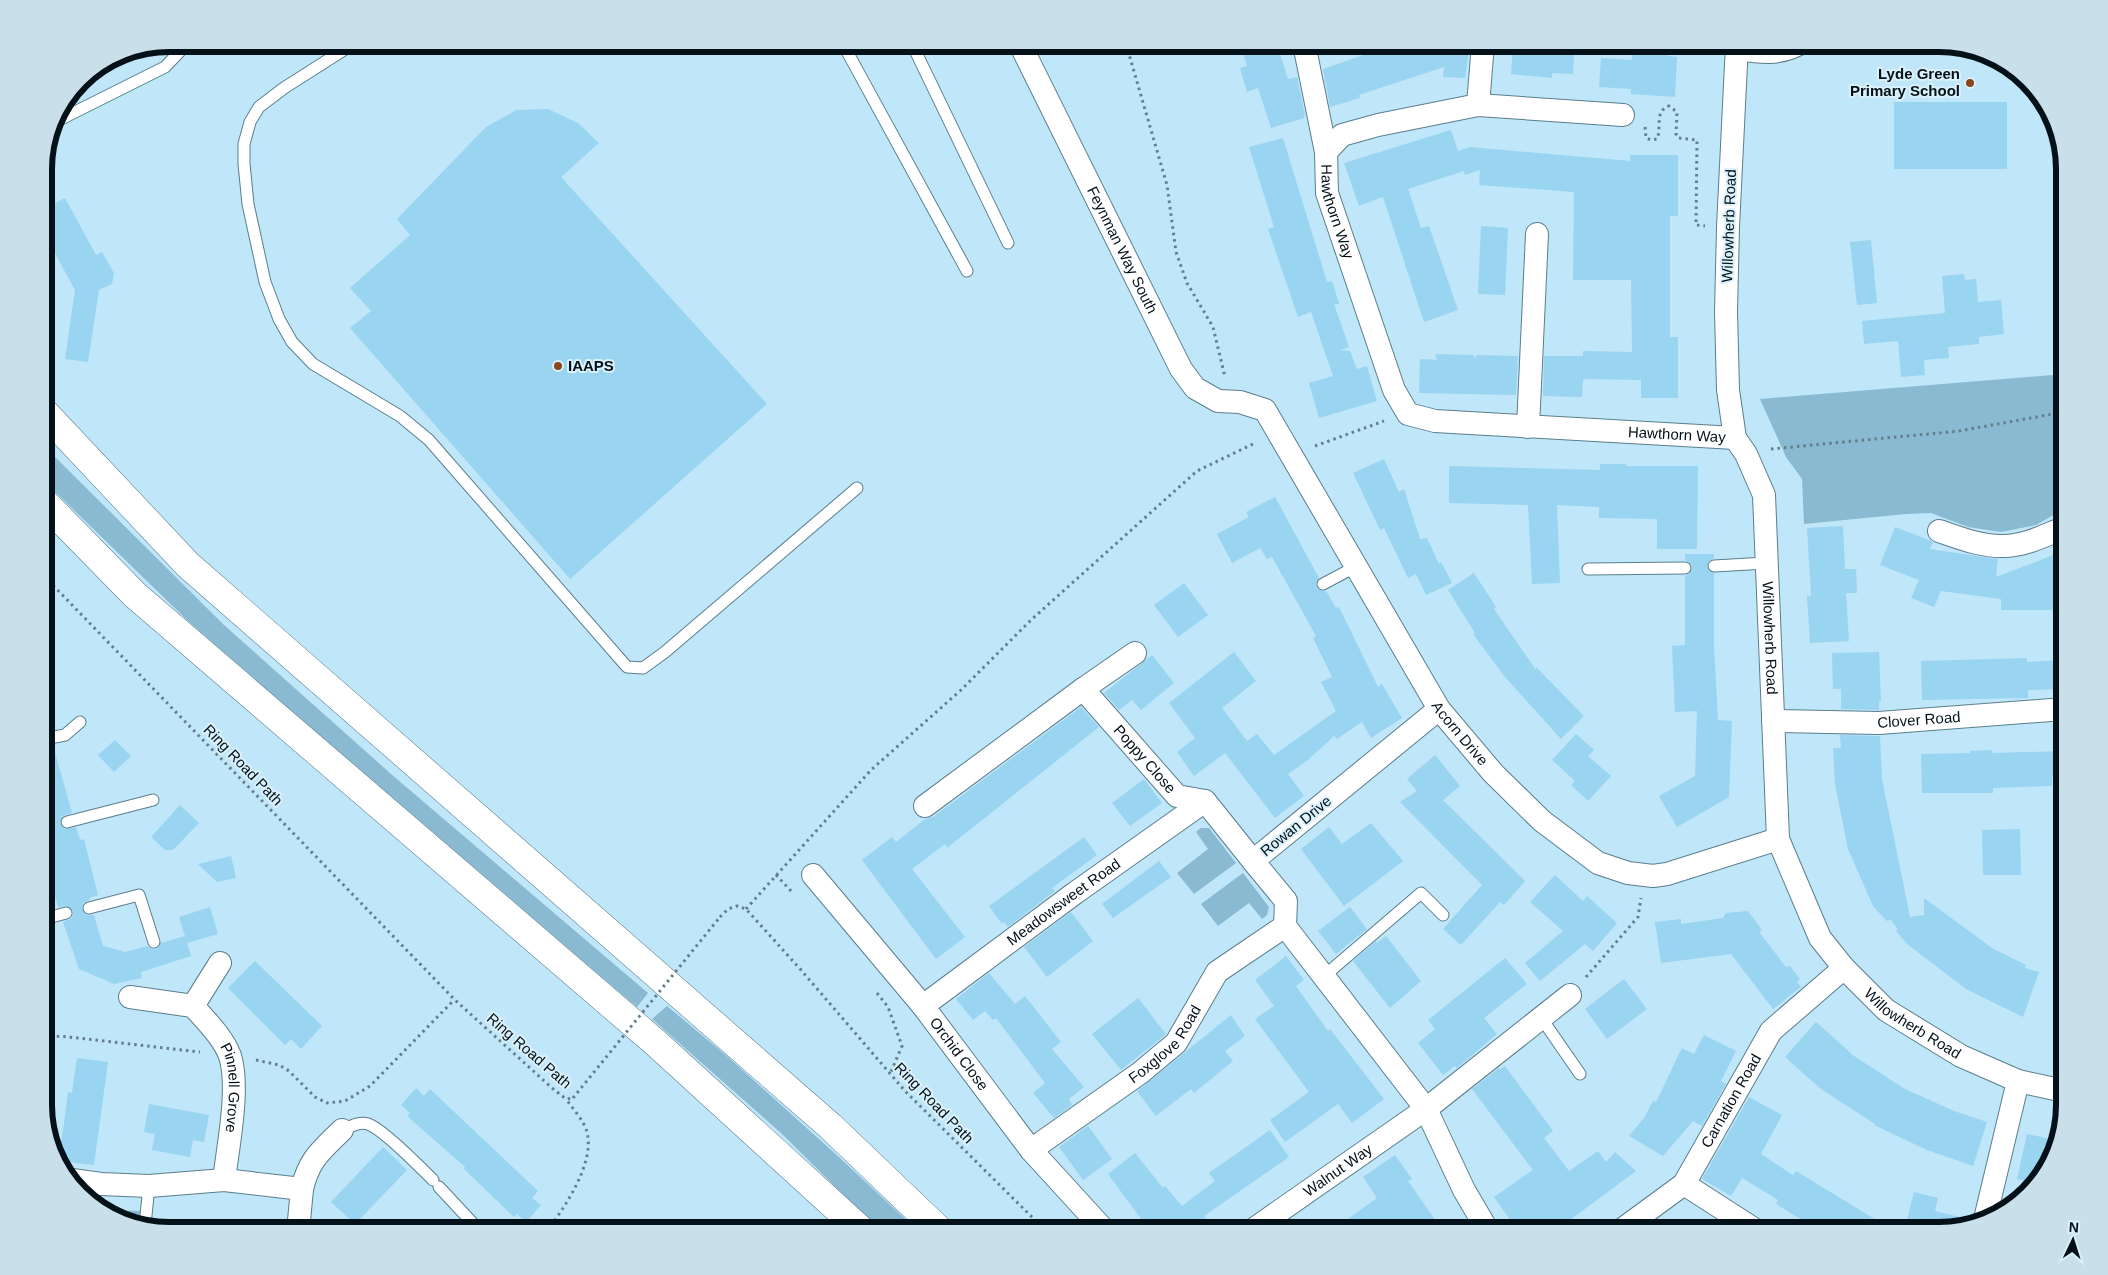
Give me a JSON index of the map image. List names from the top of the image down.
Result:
{
  "streets": {
    "street": [
      "Hawthorn Way",
      "Willowherb Road",
      "Feynman Way South",
      "Clover Road",
      "Acorn Drive",
      "Poppy Close",
      "Rowan Drive",
      "Meadowsweet Road",
      "Foxglove Road",
      "Orchid Close",
      "Pinnell Grove",
      "Carnation Road",
      "Walnut Way"
    ],
    "path": ["Ring Road Path"]
  },
  "crossings": [
    ["Hawthorn Way", "Willowherb Road"],
    ["Willowherb Road", "Clover Road"],
    ["Willowherb Road", "Acorn Drive"],
    ["Willowherb Road", "Carnation Road"],
    ["Feynman Way South", "Acorn Drive"],
    ["Acorn Drive", "Rowan Drive"],
    ["Poppy Close", "Meadowsweet Road"],
    ["Rowan Drive", "Foxglove Road"],
    ["Meadowsweet Road", "Orchid Close"],
    ["Foxglove Road", "Orchid Close"]
  ],
  "places": ["Lyde Green Primary School", "IAAPS"],
  "north": "top"
}
